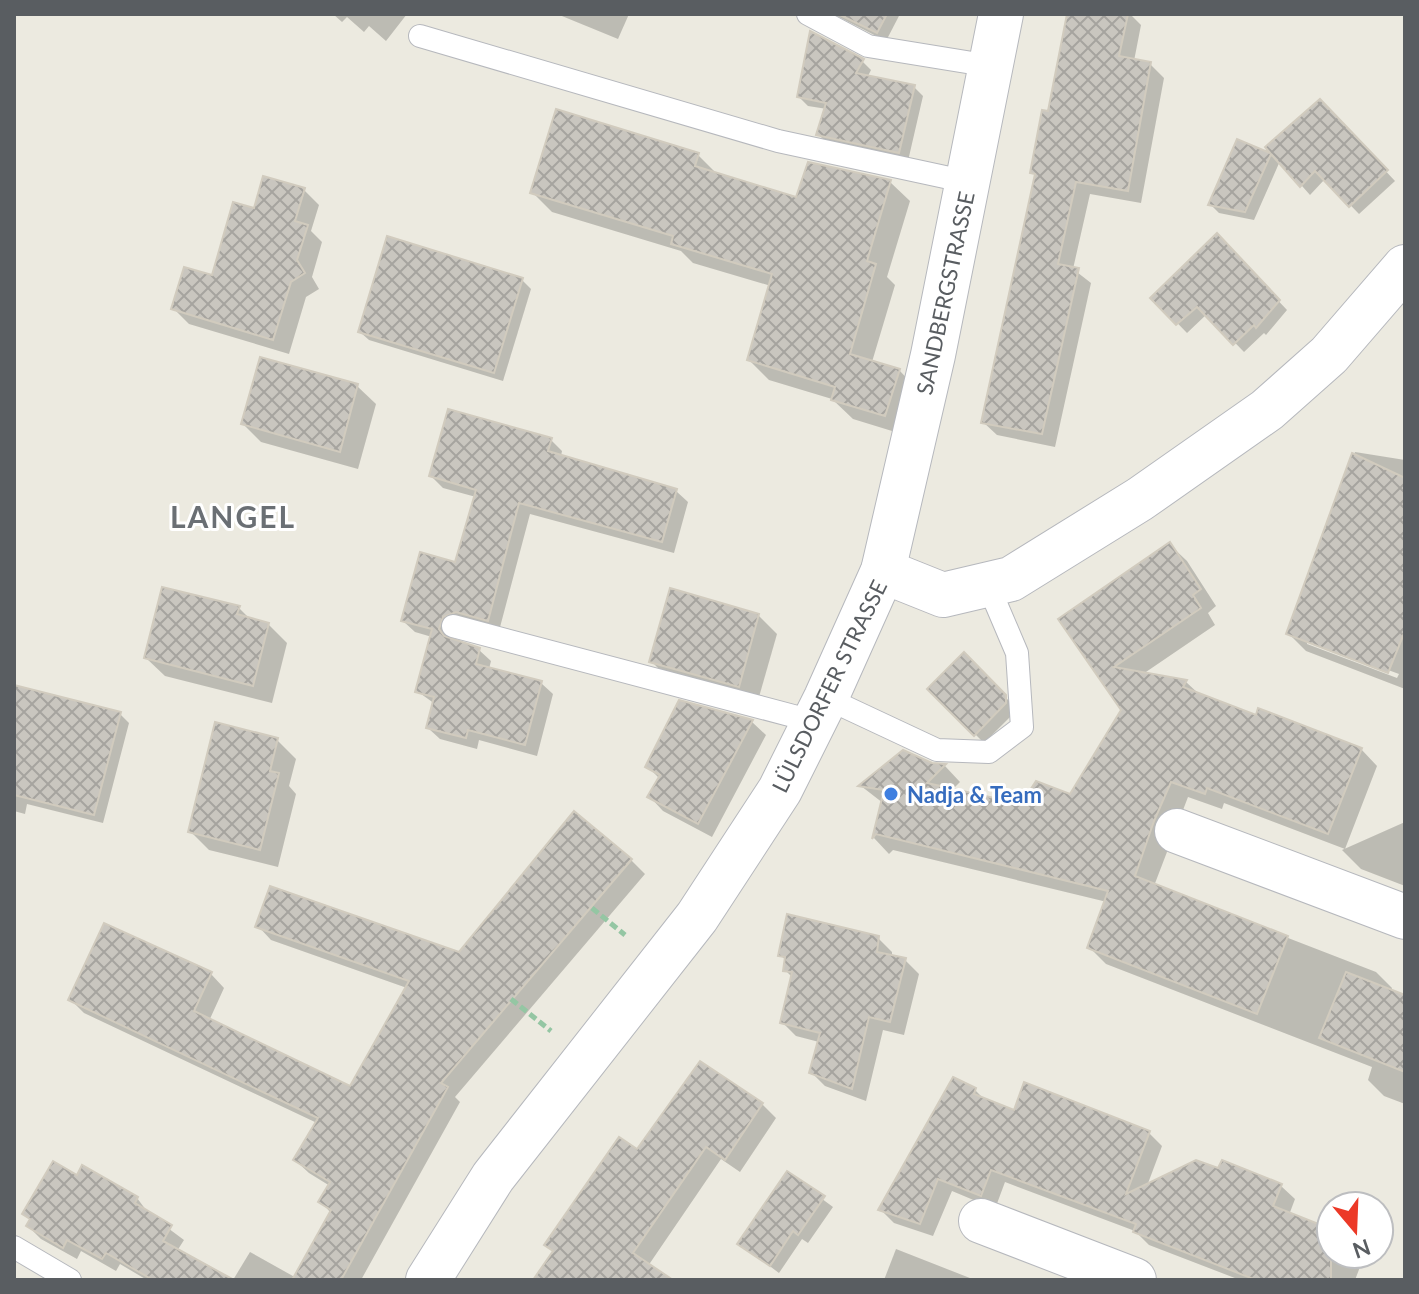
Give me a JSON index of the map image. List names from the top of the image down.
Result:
{
  "streets": {
    "street": ["SANDBERGSTRASSE", "LÜLSDORFER STRASSE"]
  },
  "crossings": [
    ["SANDBERGSTRASSE", "LÜLSDORFER STRASSE"]
  ],
  "districts": ["LANGEL"],
  "places": ["Nadja & Team"],
  "north": "bottom"
}
